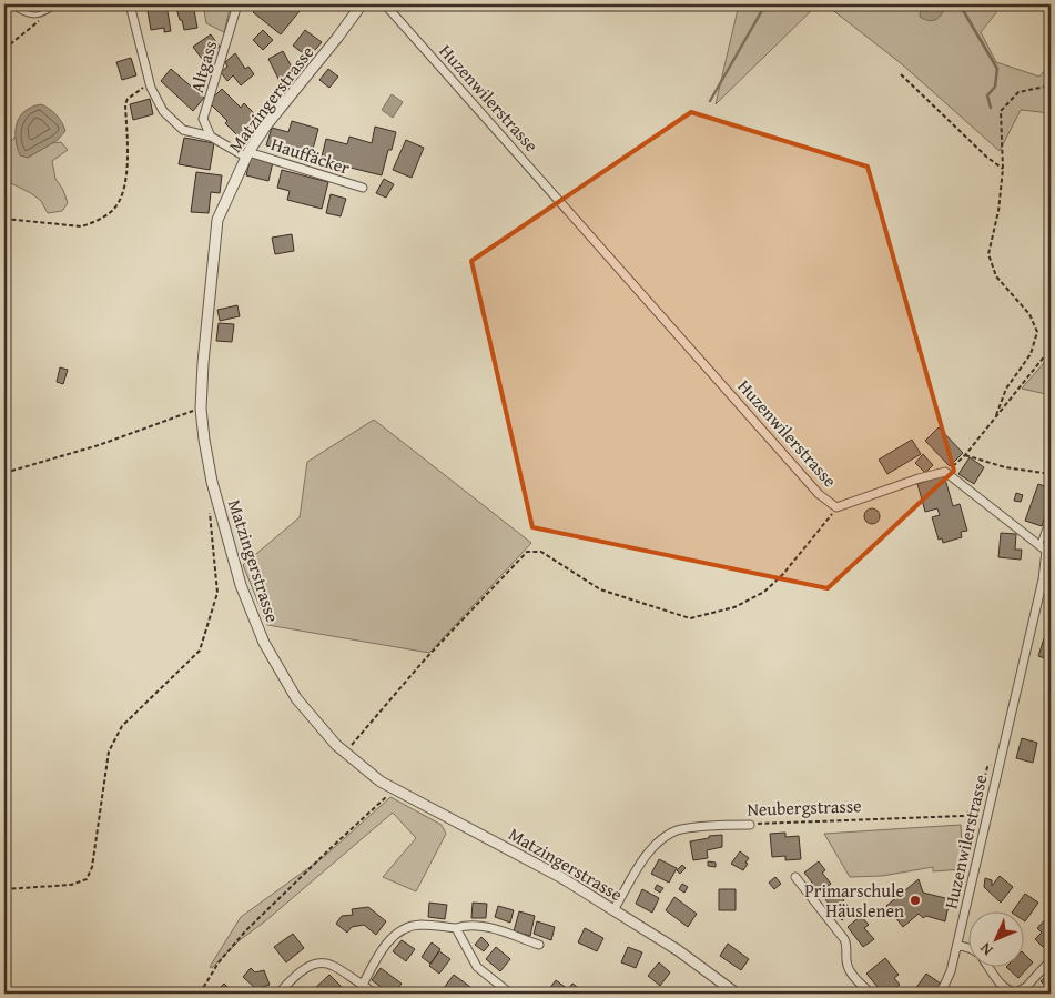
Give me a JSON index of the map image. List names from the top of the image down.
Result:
{
  "streets": {
    "street": [
      "Altgass",
      "Huzenwilerstrasse",
      "Matzingerstrasse",
      "Hauffäcker",
      "Neubergstrasse"
    ]
  },
  "crossings": [
    ["Altgass", "Hauffäcker"],
    ["Huzenwilerstrasse", "Neubergstrasse"],
    ["Matzingerstrasse", "Hauffäcker"],
    ["Matzingerstrasse", "Neubergstrasse"]
  ],
  "places": ["Primarschule Häuslenen"],
  "north": "bottom left"
}
